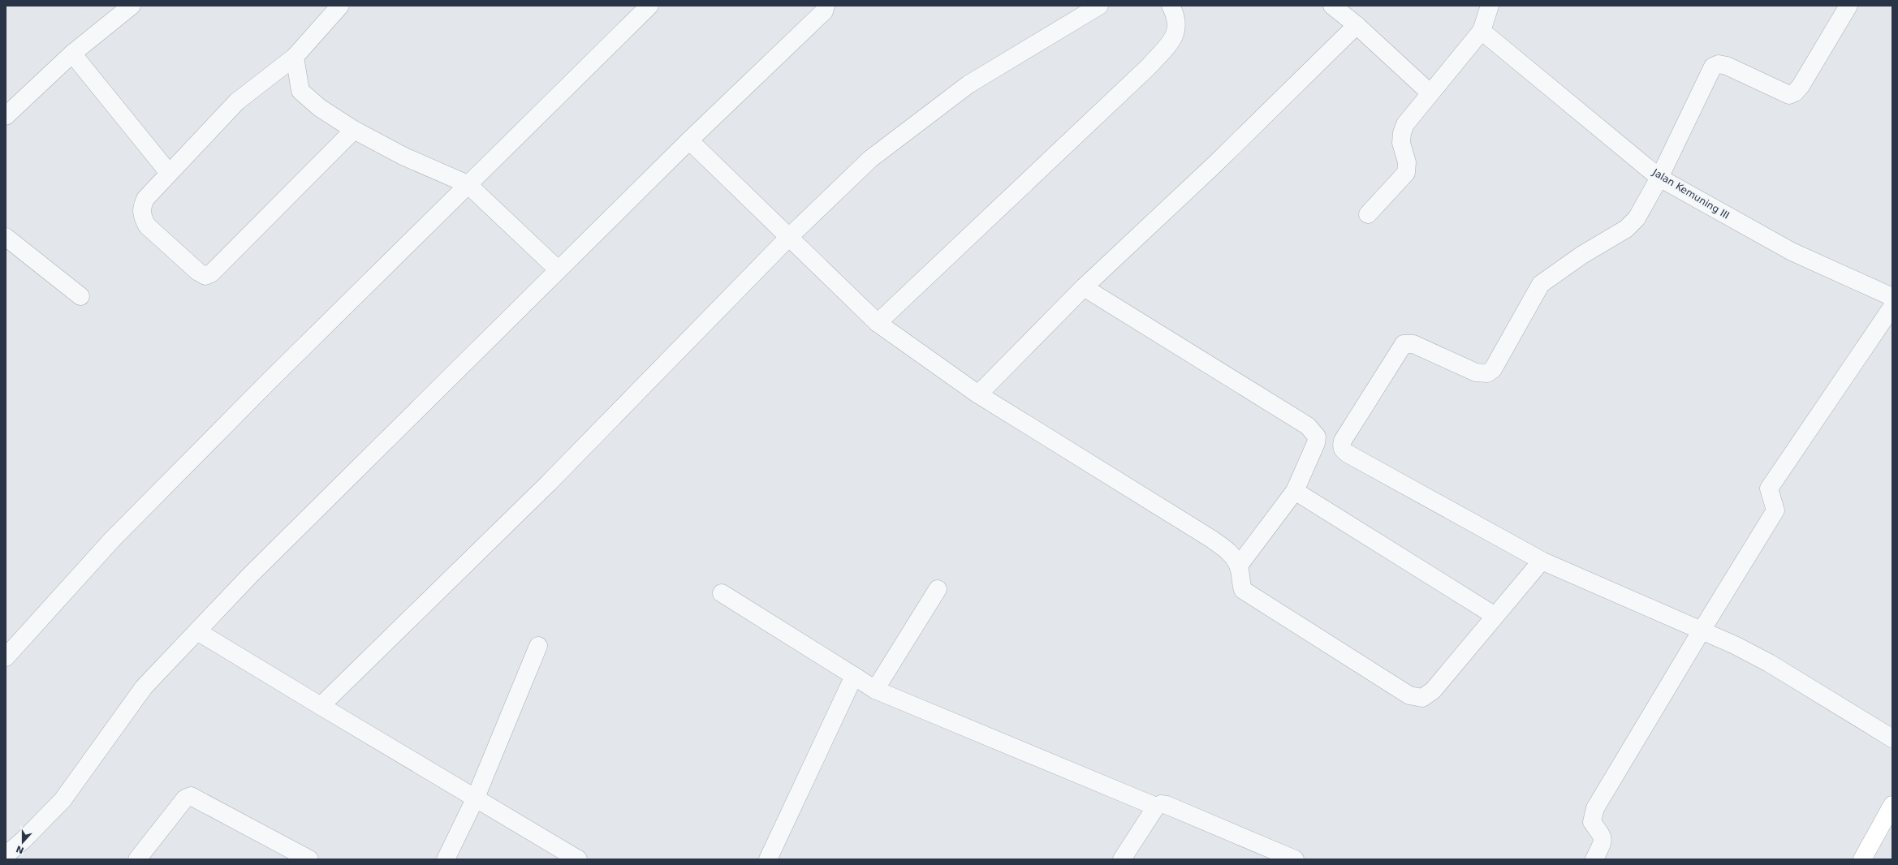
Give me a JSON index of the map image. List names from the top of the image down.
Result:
{
  "streets": {
    "street": ["Jalan Kemuning III"]
  },
  "north": "bottom"
}
